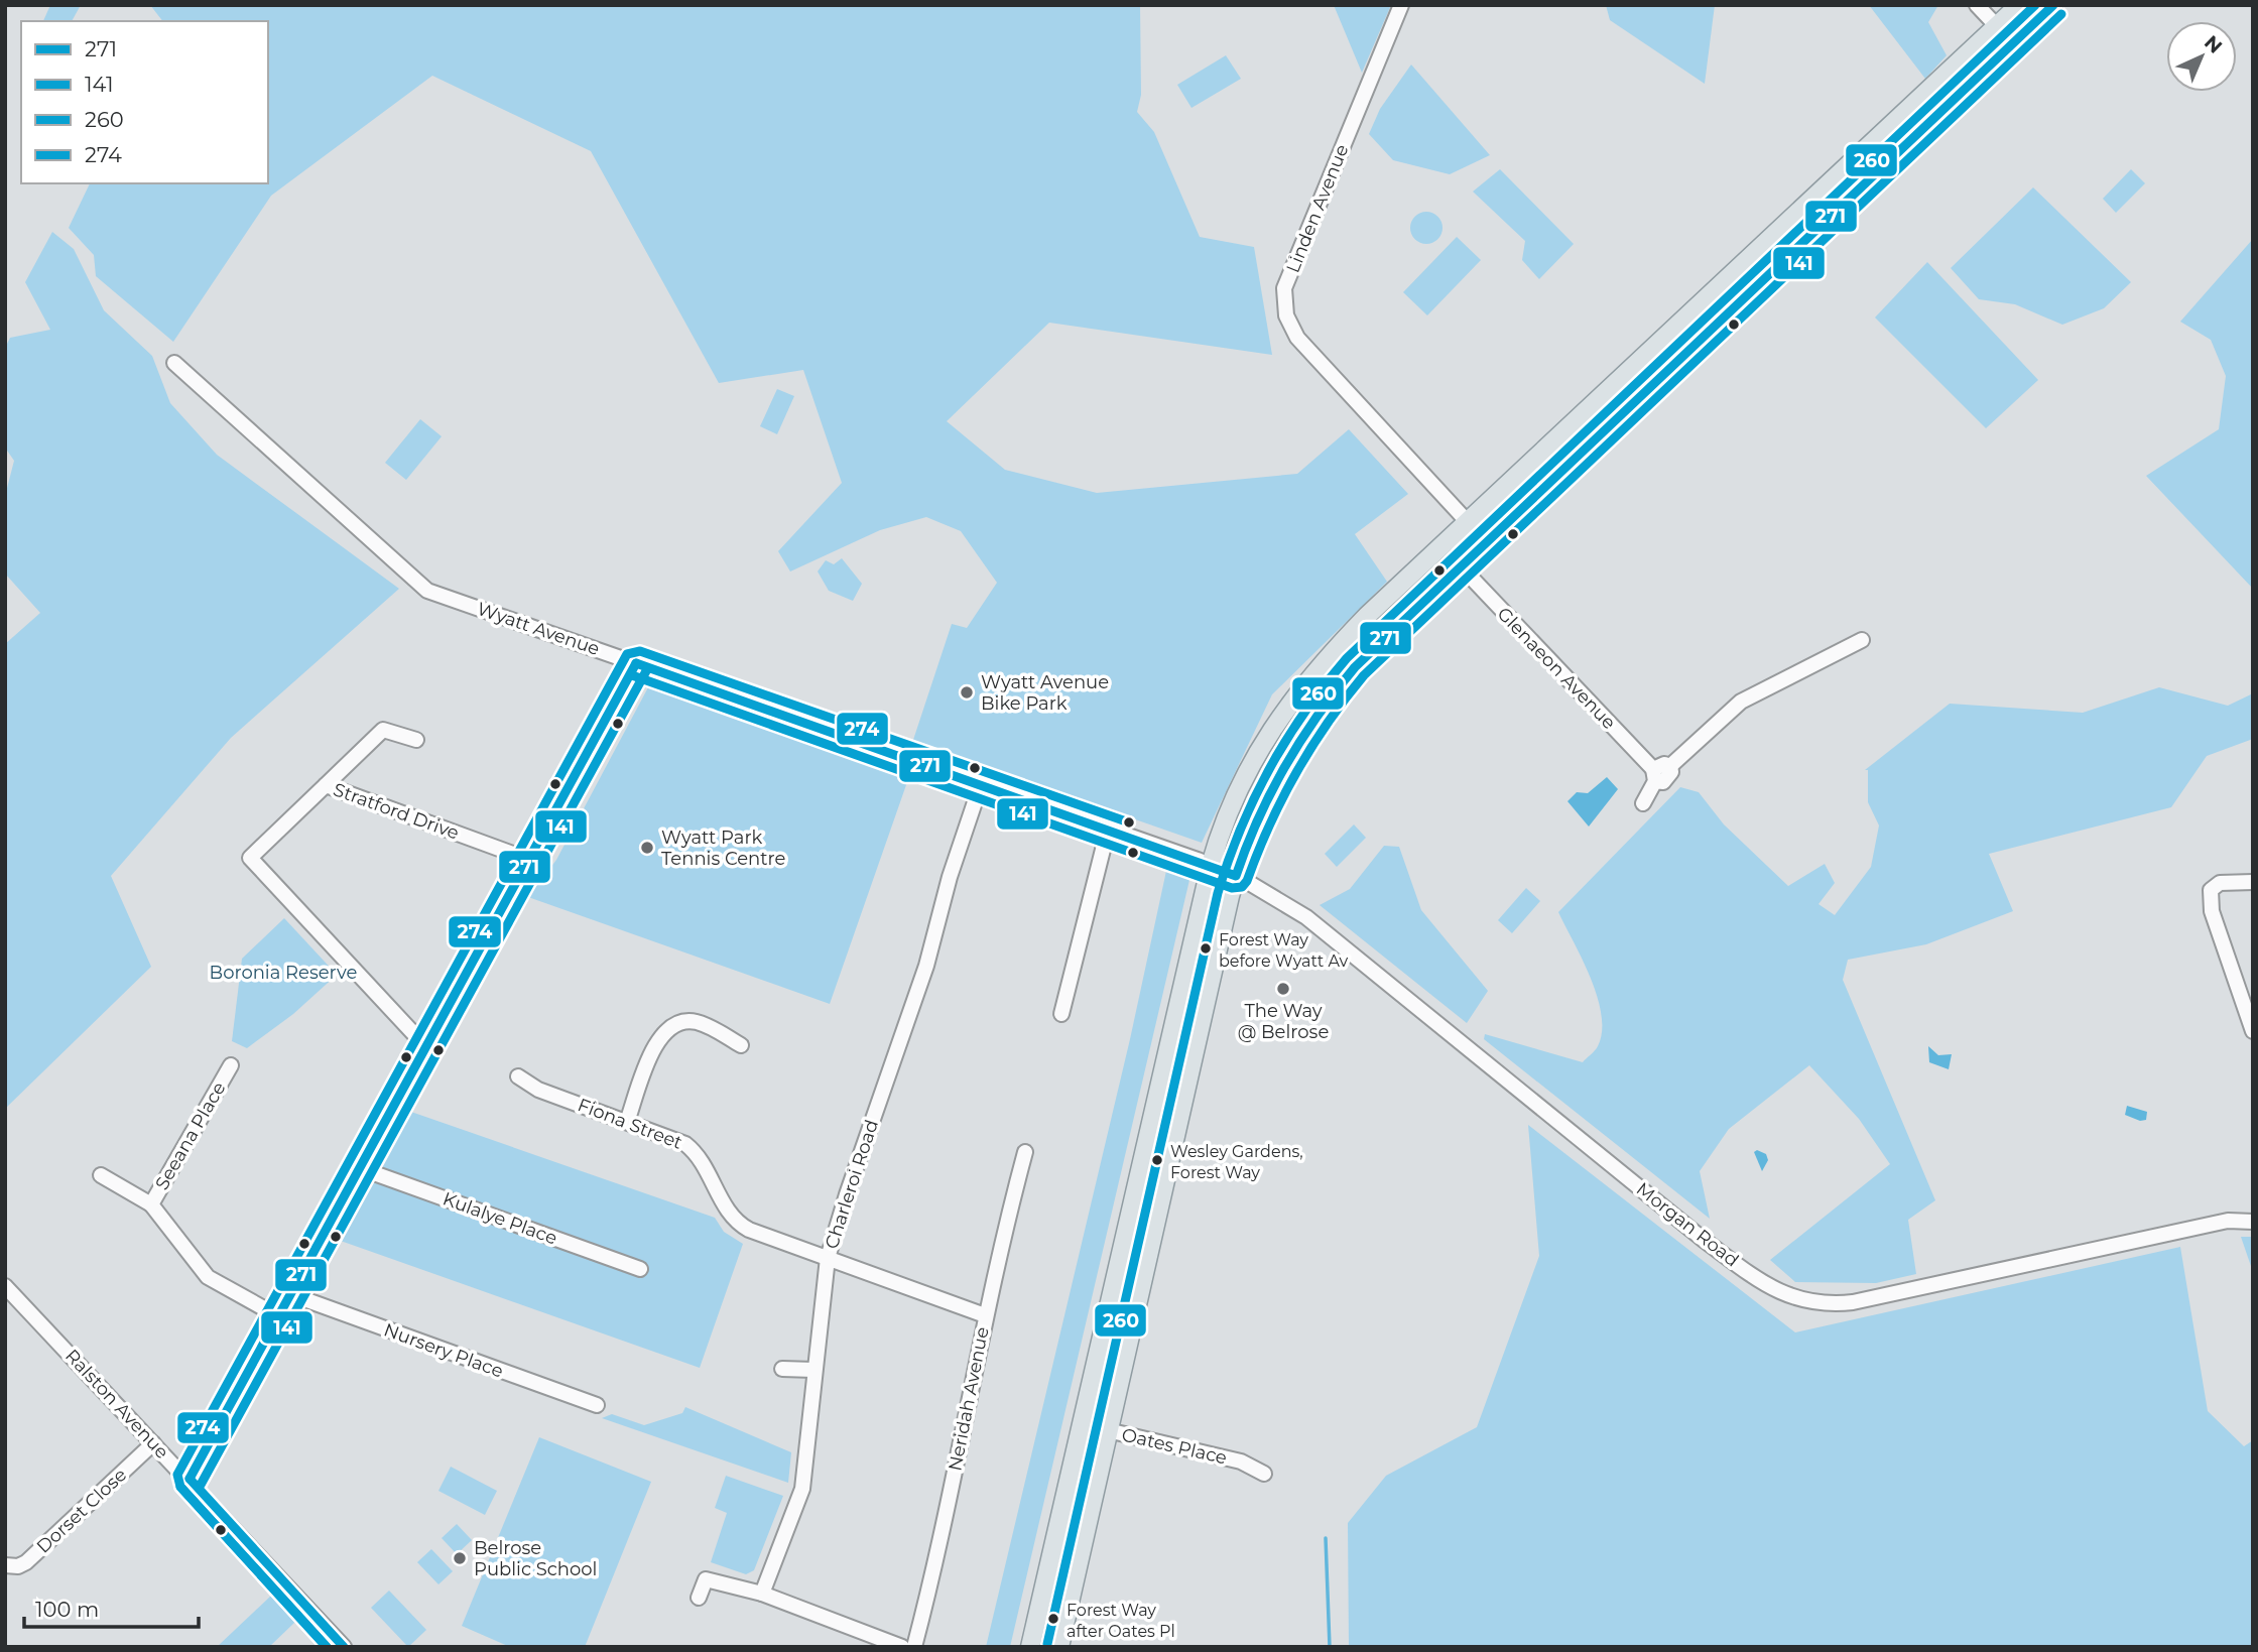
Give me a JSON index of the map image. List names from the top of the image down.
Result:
{
  "streets": {
    "street": [
      "Linden Avenue",
      "Wyatt Avenue",
      "Glenaeon Avenue",
      "Stratford Drive",
      "Fiona Street",
      "Seeana Place",
      "Charleroi Road",
      "Kulalye Place",
      "Morgan Road",
      "Nursery Place",
      "Neridah Avenue",
      "Ralston Avenue",
      "Oates Place",
      "Dorset Close"
    ]
  },
  "crossings": [
    ["Wyatt Avenue", "Charleroi Road"],
    ["Wyatt Avenue", "Morgan Road"],
    ["Fiona Street", "Charleroi Road"],
    ["Fiona Street", "Neridah Avenue"],
    ["Ralston Avenue", "Dorset Close"]
  ],
  "parks": ["Boronia Reserve"],
  "places": [
    "Wyatt Avenue Bike Park",
    "Wyatt Park Tennis Centre",
    "Forest Way before Wyatt Av",
    "The Way @ Belrose",
    "Wesley Gardens, Forest Way",
    "Belrose Public School",
    "Forest Way after Oates Pl"
  ],
  "lines": [
    "transit line 271",
    "transit line 260",
    "transit line 141",
    "transit line 274"
  ],
  "legend": [
    "271",
    "141",
    "260",
    "274"
  ],
  "scale_bar": "100 m",
  "north": "top right"
}
